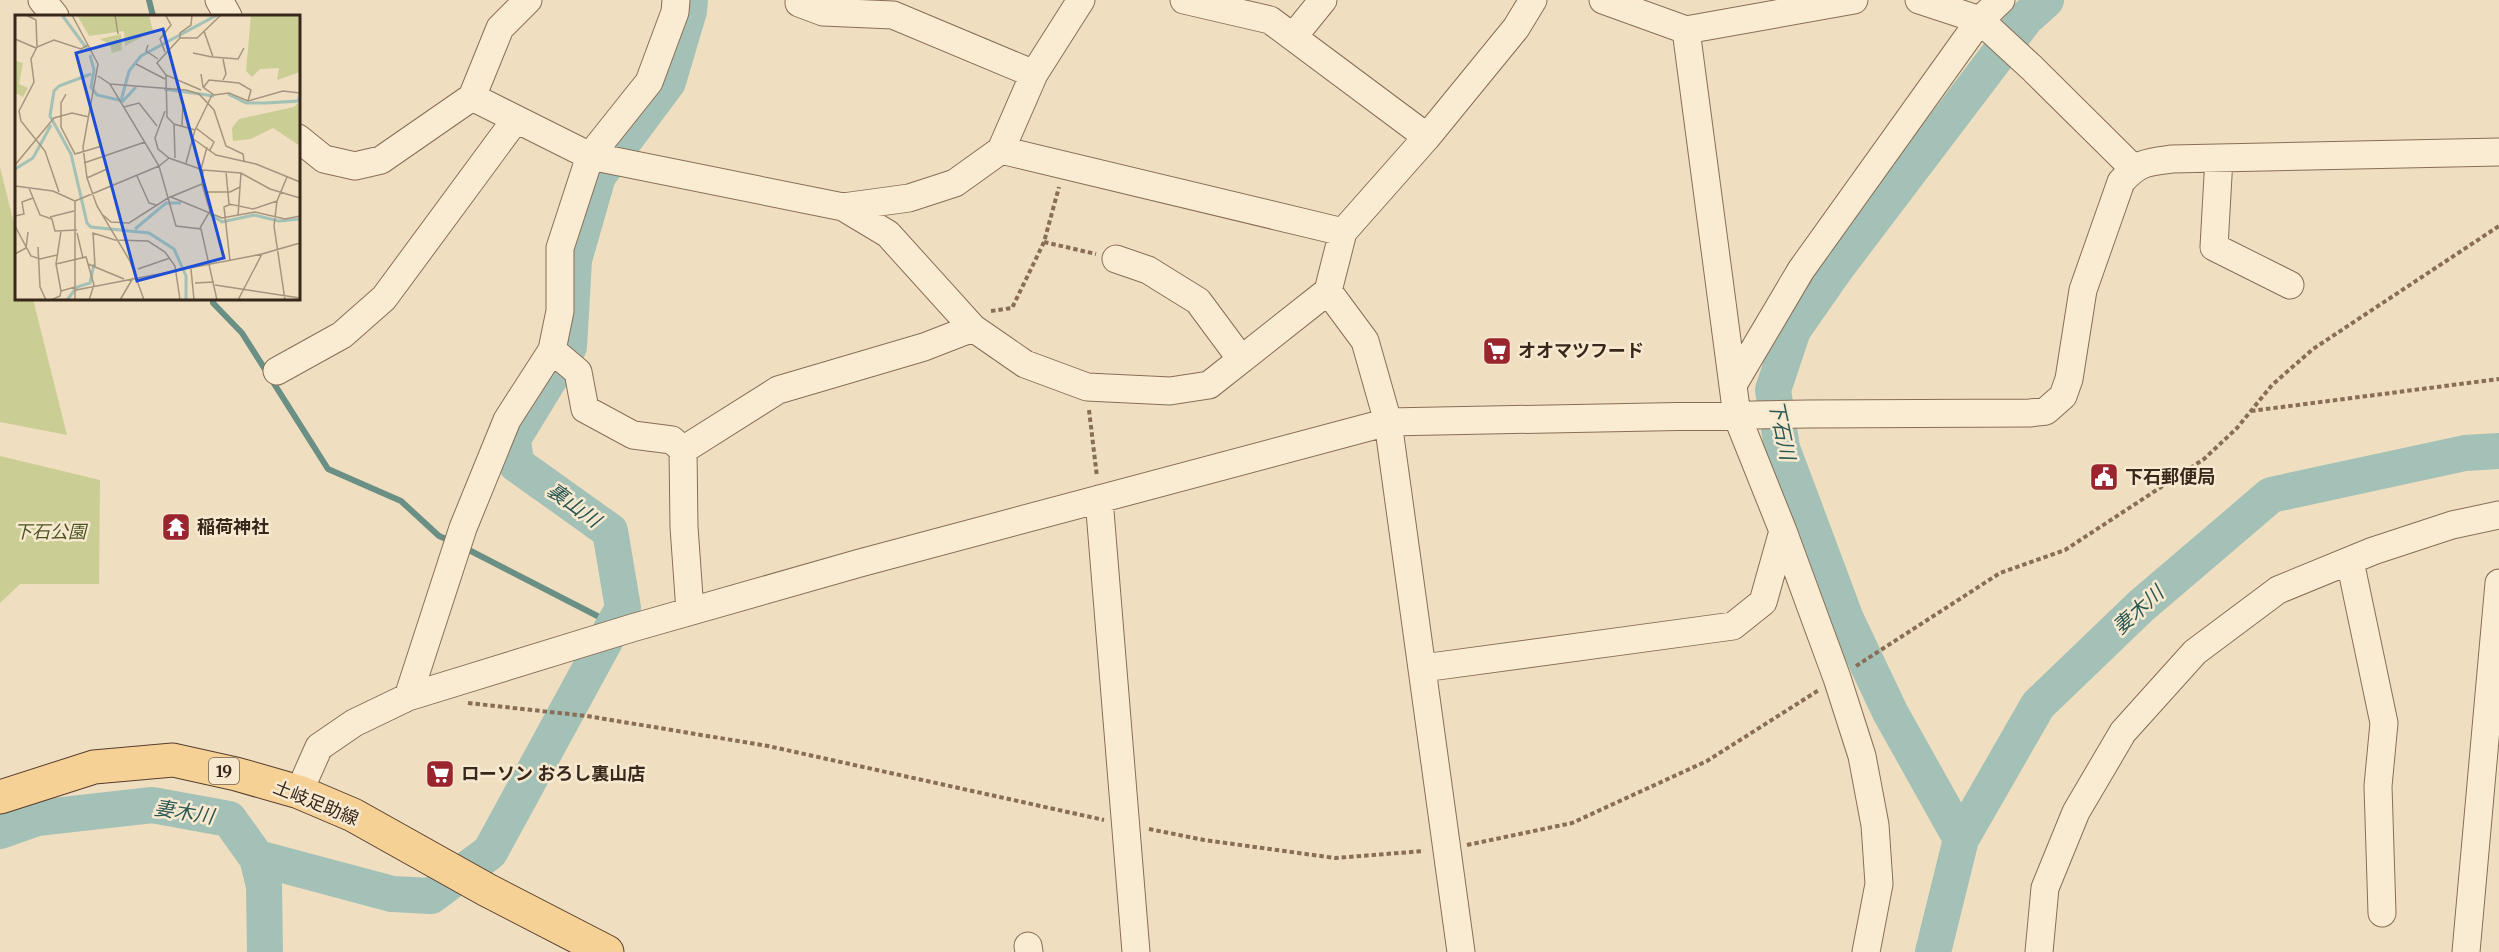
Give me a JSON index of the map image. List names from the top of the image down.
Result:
{
  "streets": {
    "main road": ["19", "土岐足助線"]
  },
  "water": ["下石川", "裏山川", "妻木川"],
  "parks": ["下石公園"],
  "places": {
    "supermarket": ["オオマツフード", "ローソン おろし裏山店"],
    "public building": ["下石郵便局"],
    "temple": ["稲荷神社"]
  }
}
